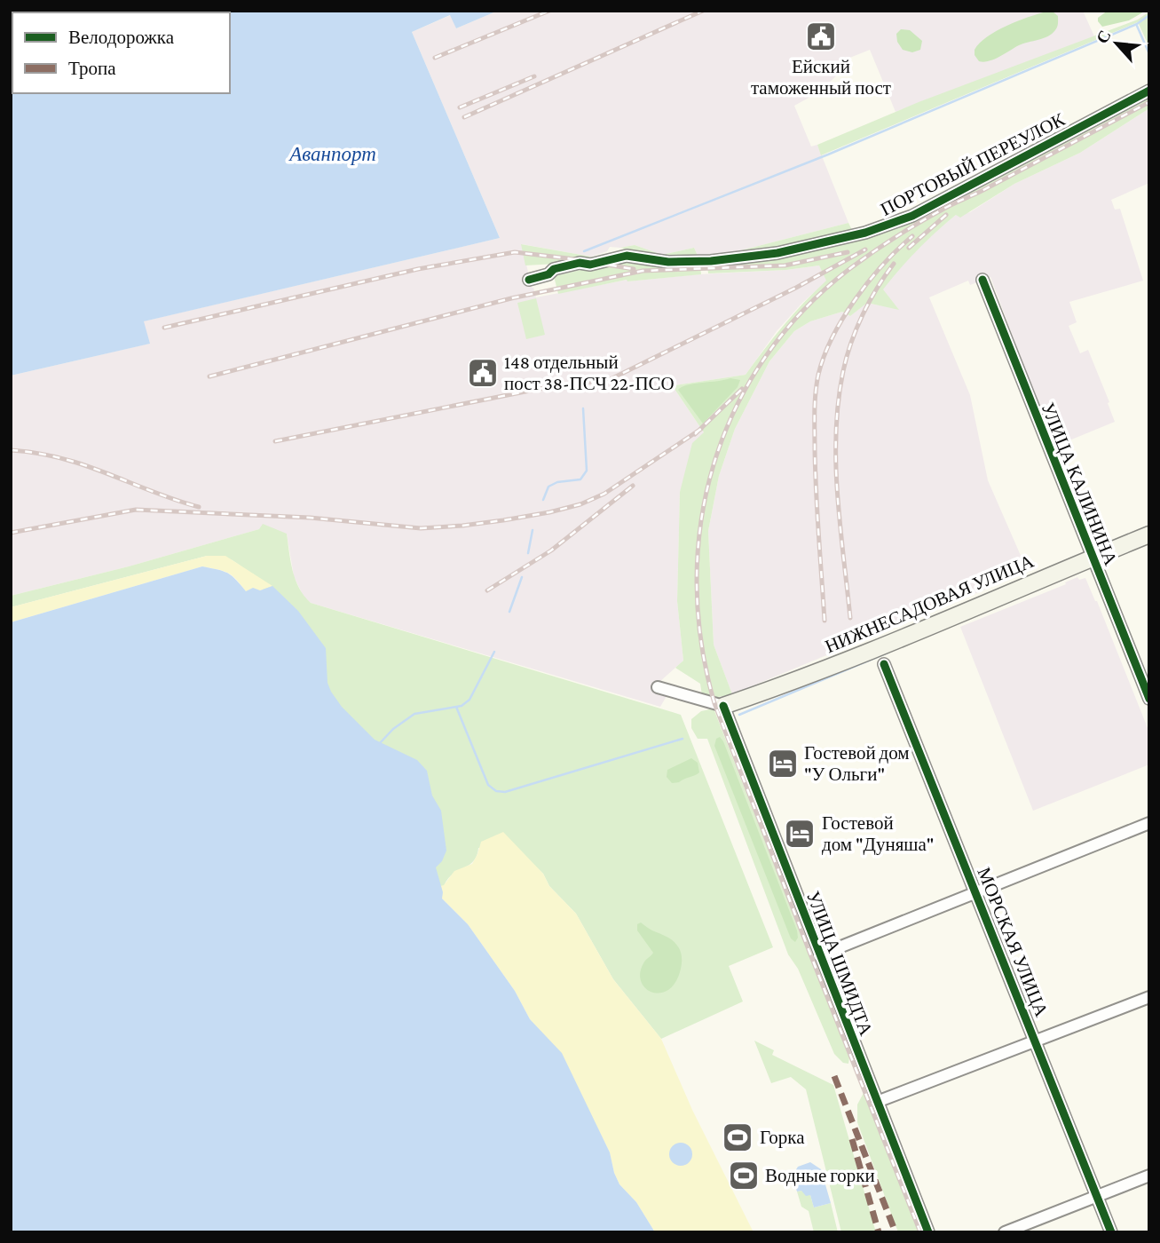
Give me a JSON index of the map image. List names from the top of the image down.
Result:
{
  "streets": {
    "street": [
      "ПОРТОВЫЙ ПЕРЕУЛОК",
      "УЛИЦА КАЛИНИНА",
      "НИЖНЕСАДОВАЯ УЛИЦА",
      "МОРСКАЯ УЛИЦА",
      "УЛИЦА ШМИДТА"
    ]
  },
  "crossings": [
    ["УЛИЦА КАЛИНИНА", "НИЖНЕСАДОВАЯ УЛИЦА"],
    ["НИЖНЕСАДОВАЯ УЛИЦА", "УЛИЦА ШМИДТА"]
  ],
  "water": ["Аванпорт"],
  "places": {
    "public building": ["Ейский таможенный пост", "148 отдельный пост 38-ПСЧ 22-ПСО"],
    "hotel": ["Гостевой дом \"У Ольги\"", "Гостевой дом \"Дуняша\""],
    "sports": ["Горка", "Водные горки"]
  },
  "legend": ["Велодорожка", "Тропа"],
  "north": "top left"
}
